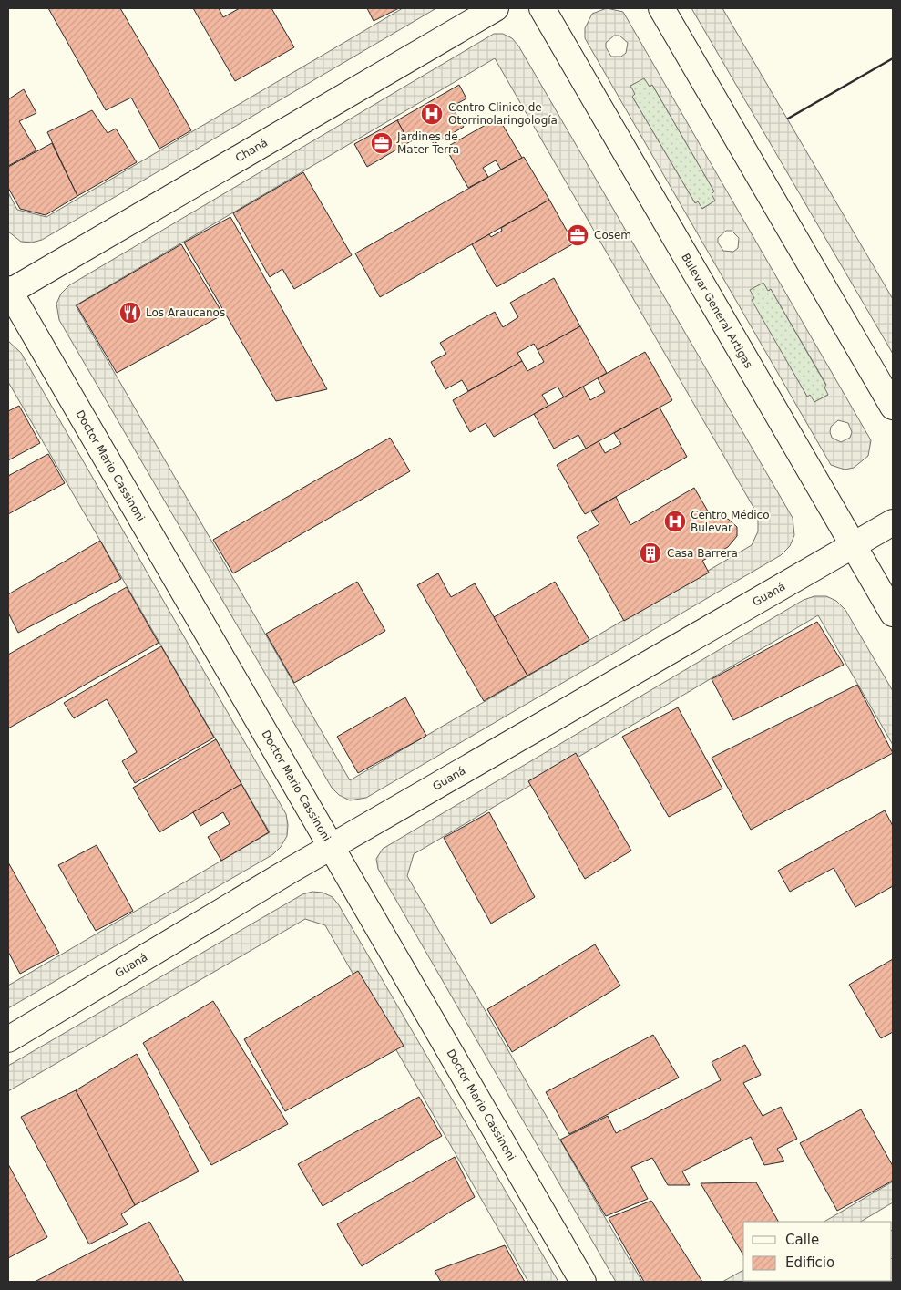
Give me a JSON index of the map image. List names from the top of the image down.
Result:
{
  "streets": {
    "street": [
      "Chaná",
      "Bulevar General Artigas",
      "Doctor Mario Cassinoni",
      "Guaná"
    ]
  },
  "crossings": [
    ["Chaná", "Doctor Mario Cassinoni"],
    ["Bulevar General Artigas", "Guaná"],
    ["Doctor Mario Cassinoni", "Guaná"]
  ],
  "places": {
    "hospital": ["Centro Clinico de Otorrinolaringología", "Centro Médico Bulevar"],
    "office": ["Jardines de Mater Terra", "Cosem"],
    "restaurant": ["Los Araucanos"],
    "building": ["Casa Barrera"]
  },
  "legend": ["Calle", "Edificio"]
}
